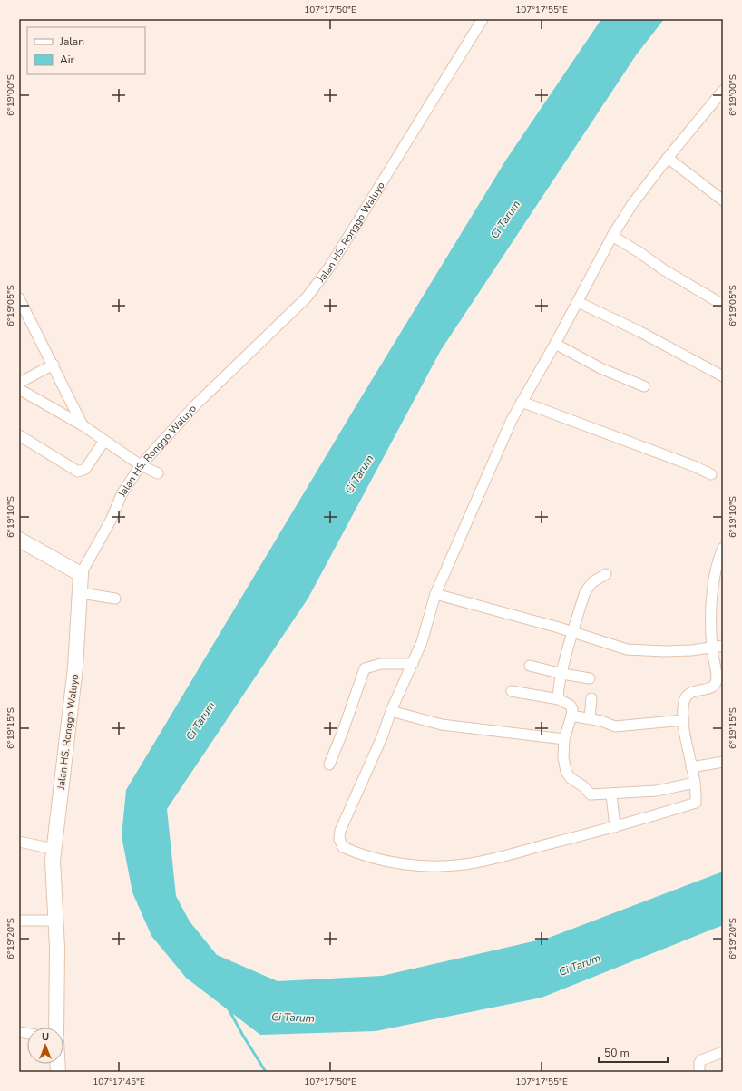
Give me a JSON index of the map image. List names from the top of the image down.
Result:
{
  "streets": {
    "street": ["Jalan HS. Ronggo Waluyo"]
  },
  "water": ["Ci Tarum"],
  "legend": ["Jalan", "Air"],
  "scale_bar": "50 m",
  "north": "top",
  "coordinates": [
    "107°17'50\"E",
    "107°17'55\"E",
    "6°19'00\"S",
    "6°19'05\"S",
    "6°19'10\"S",
    "6°19'15\"S",
    "6°19'20\"S",
    "107°17'45\"E"
  ]
}
